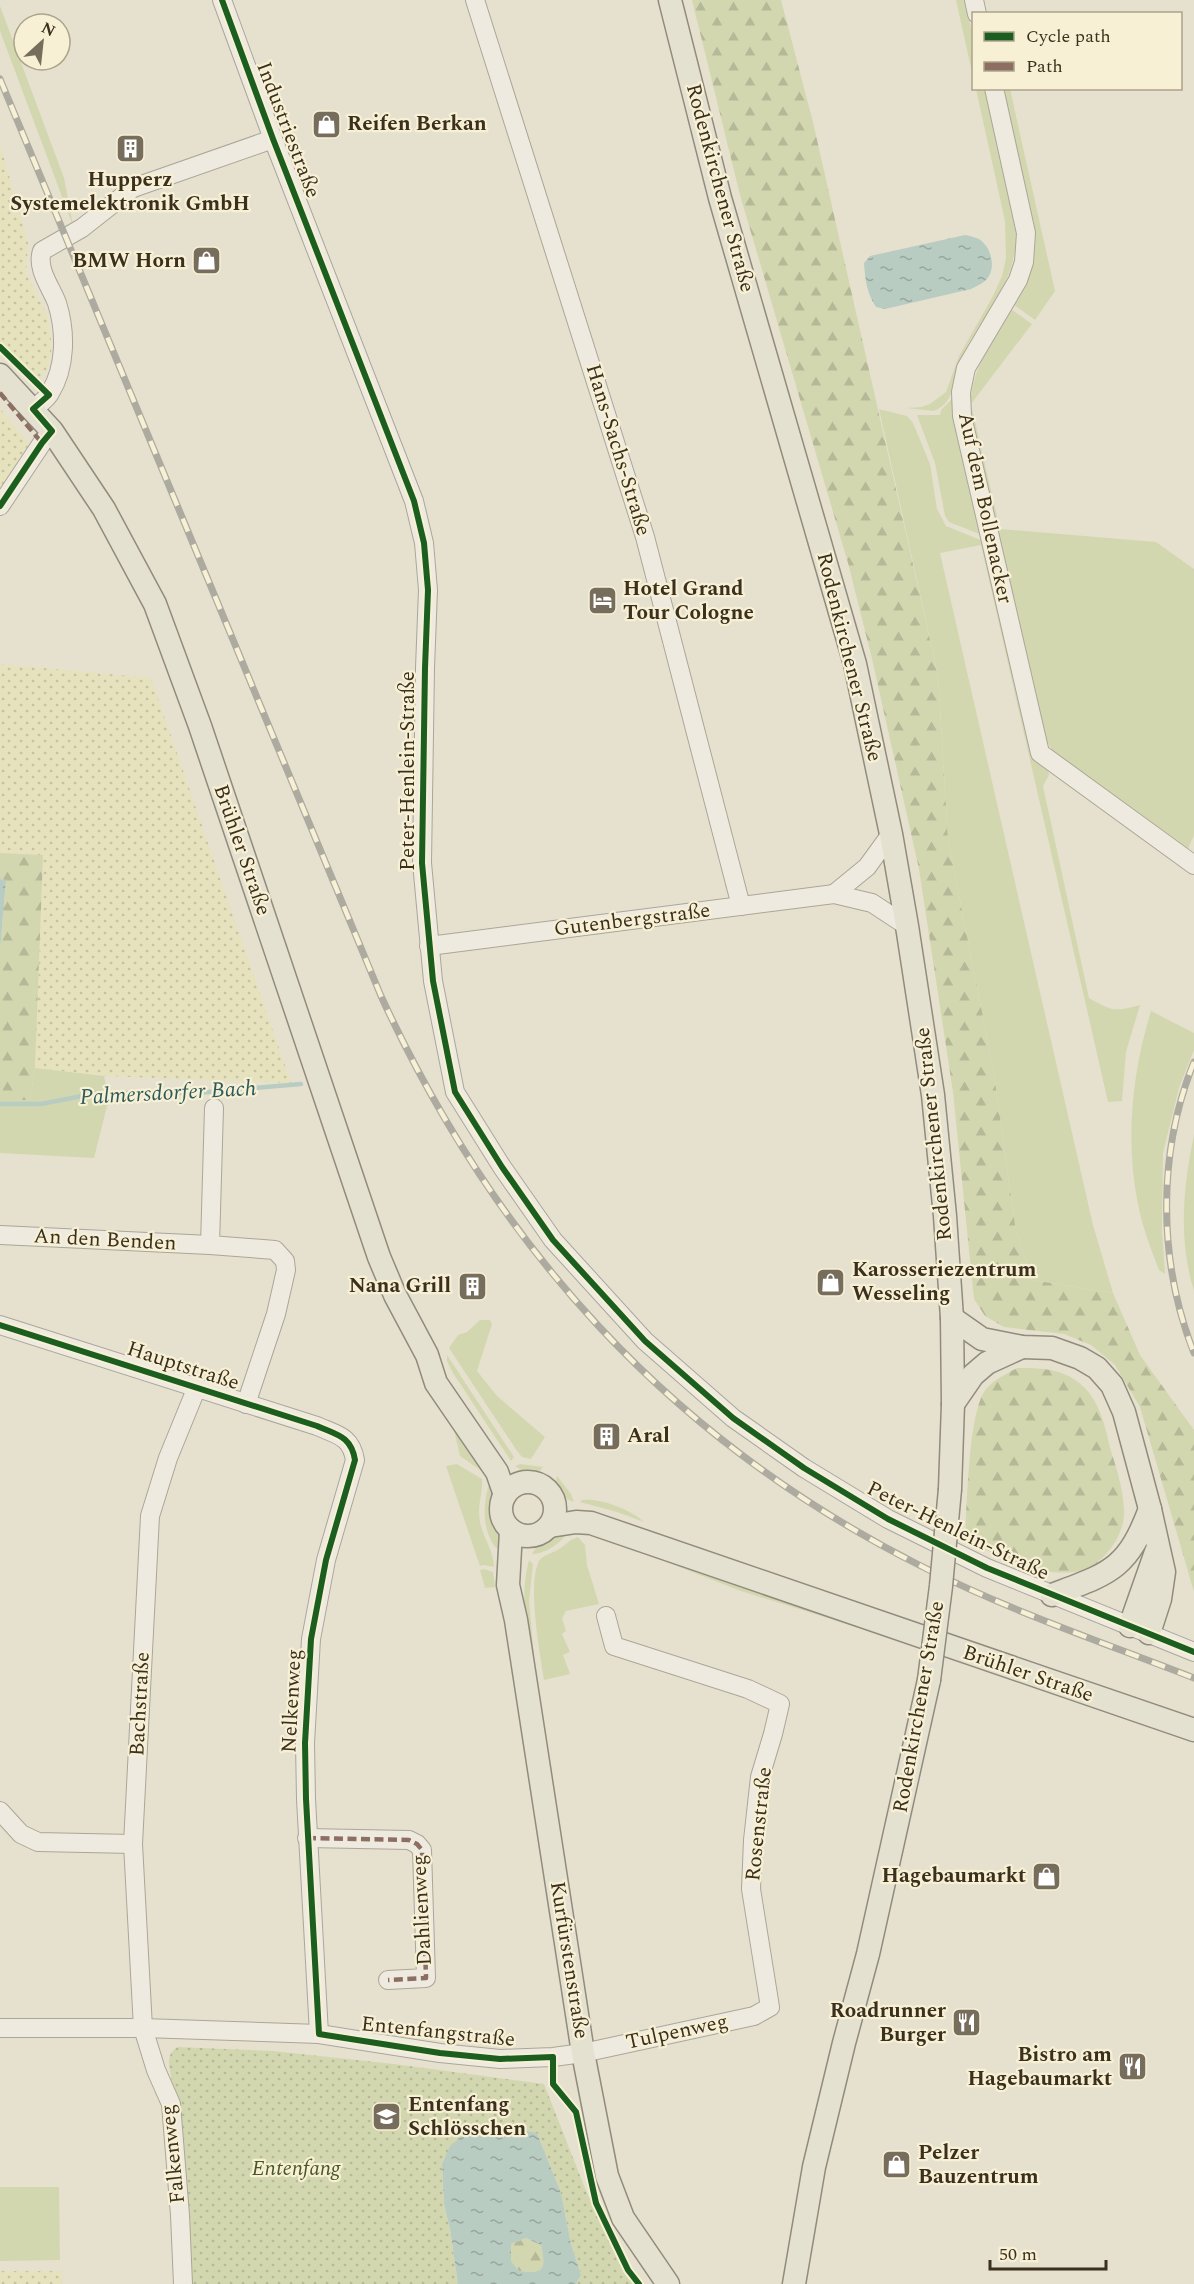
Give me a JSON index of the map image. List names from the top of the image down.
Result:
{
  "streets": {
    "main road": ["Rodenkirchener Straße", "Brühler Straße", "Kurfürstenstraße"],
    "street": [
      "Industriestraße",
      "Hans-Sachs-Straße",
      "Auf dem Bollenacker",
      "Peter-Henlein-Straße",
      "Gutenbergstraße",
      "An den Benden",
      "Hauptstraße",
      "Nelkenweg",
      "Bachstraße",
      "Rosenstraße",
      "Dahlienweg",
      "Entenfangstraße",
      "Tulpenweg",
      "Falkenweg"
    ]
  },
  "crossings": [
    ["Industriestraße", "Peter-Henlein-Straße"],
    ["Hans-Sachs-Straße", "Gutenbergstraße"],
    ["Peter-Henlein-Straße", "Gutenbergstraße"],
    ["Brühler Straße", "Kurfürstenstraße"],
    ["An den Benden", "Hauptstraße"],
    ["Hauptstraße", "Nelkenweg"],
    ["Hauptstraße", "Bachstraße"],
    ["Nelkenweg", "Dahlienweg"],
    ["Nelkenweg", "Entenfangstraße"],
    ["Bachstraße", "Entenfangstraße"],
    ["Bachstraße", "Falkenweg"],
    ["Rosenstraße", "Tulpenweg"],
    ["Kurfürstenstraße", "Entenfangstraße"],
    ["Kurfürstenstraße", "Tulpenweg"],
    ["Entenfangstraße", "Tulpenweg"],
    ["Entenfangstraße", "Falkenweg"]
  ],
  "water": ["Palmersdorfer Bach"],
  "parks": ["Entenfang"],
  "places": {
    "shop": [
      "Reifen Berkan",
      "BMW Horn",
      "Karosseriezentrum Wesseling",
      "Hagebaumarkt",
      "Pelzer Bauzentrum"
    ],
    "building": ["Hupperz Systemelektronik GmbH", "Nana Grill", "Aral"],
    "hotel": ["Hotel Grand Tour Cologne"],
    "restaurant": ["Roadrunner Burger", "Bistro am Hagebaumarkt"],
    "school or university": ["Entenfang Schlösschen"]
  },
  "legend": ["Cycle path", "Path"],
  "scale_bar": "50 m",
  "north": "top right"
}
